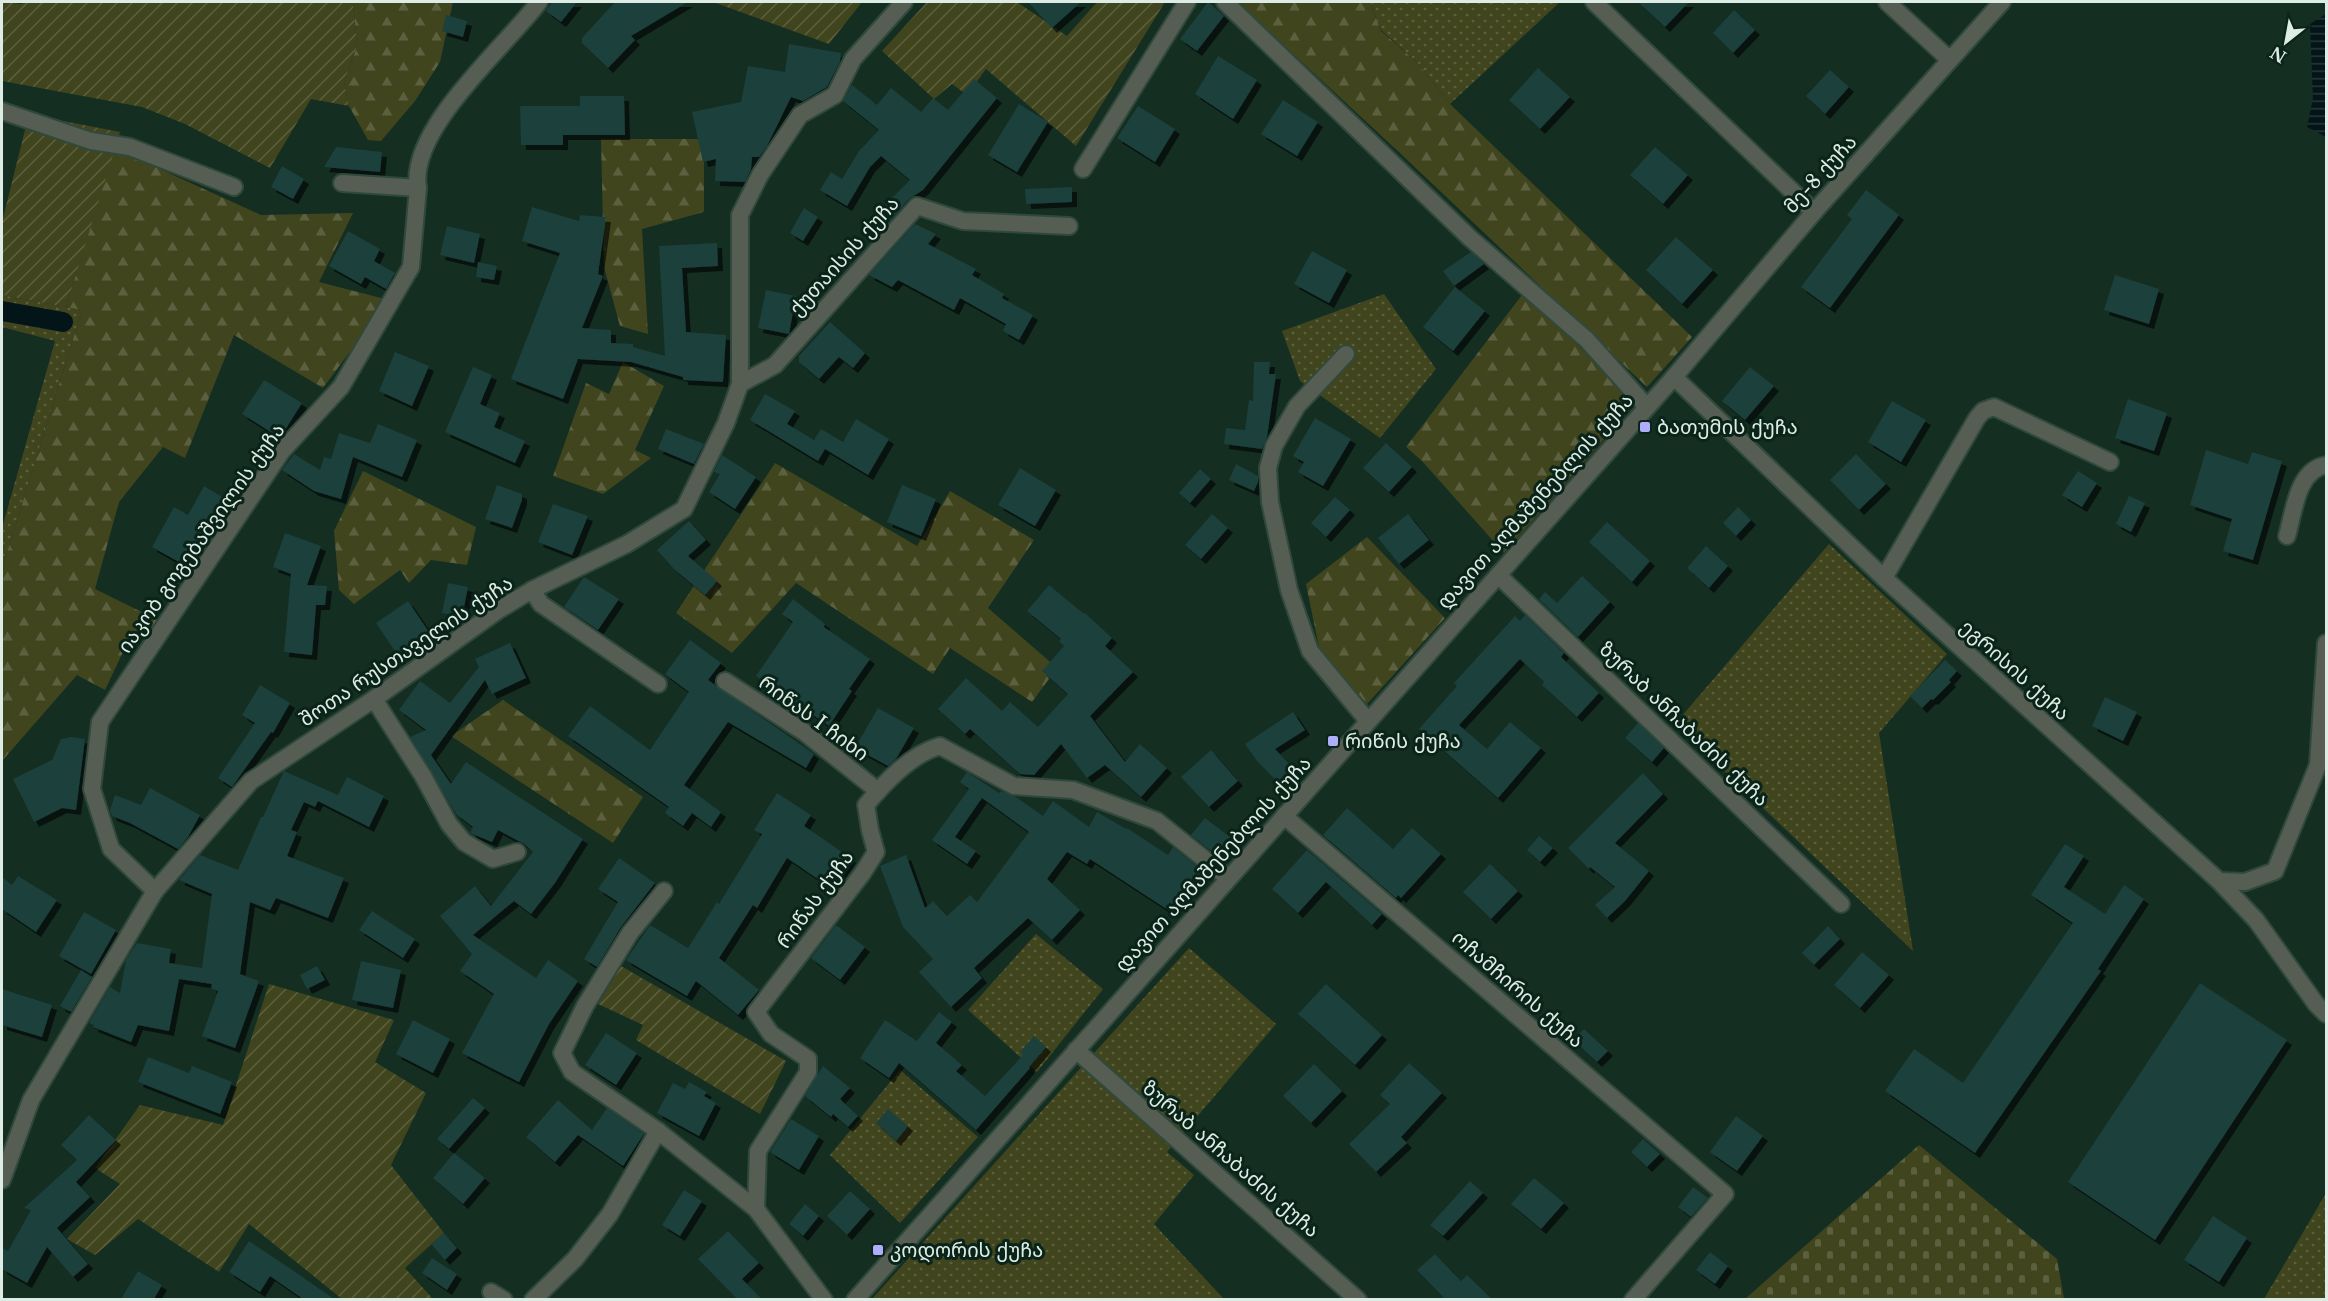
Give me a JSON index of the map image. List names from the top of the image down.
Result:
{
  "streets": {
    "street": [
      "მე-8 ქუჩა",
      "ქუთაისის ქუჩა",
      "დავით აღმაშენებლის ქუჩა",
      "იაკობ გოგებაშვილის ქუჩა",
      "შოთა რუსთაველის ქუჩა",
      "ეგრისის ქუჩა",
      "რიწას I ჩიხი",
      "ზურაბ ანჩაბაძის ქუჩა",
      "რიწას ქუჩა",
      "ოჩამჩირის ქუჩა"
    ]
  },
  "crossings": [
    ["მე-8 ქუჩა", "დავით აღმაშენებლის ქუჩა"],
    ["მე-8 ქუჩა", "ეგრისის ქუჩა"],
    ["ქუთაისის ქუჩა", "შოთა რუსთაველის ქუჩა"],
    ["დავით აღმაშენებლის ქუჩა", "ეგრისის ქუჩა"],
    ["დავით აღმაშენებლის ქუჩა", "ზურაბ ანჩაბაძის ქუჩა"],
    ["დავით აღმაშენებლის ქუჩა", "რიწას ქუჩა"],
    ["დავით აღმაშენებლის ქუჩა", "ოჩამჩირის ქუჩა"],
    ["იაკობ გოგებაშვილის ქუჩა", "შოთა რუსთაველის ქუჩა"],
    ["რიწას I ჩიხი", "რიწას ქუჩა"]
  ],
  "places": {
    "transit": ["ბათუმის ქუჩა", "რიწის ქუჩა", "კოდორის ქუჩა"]
  },
  "north": "bottom left"
}
